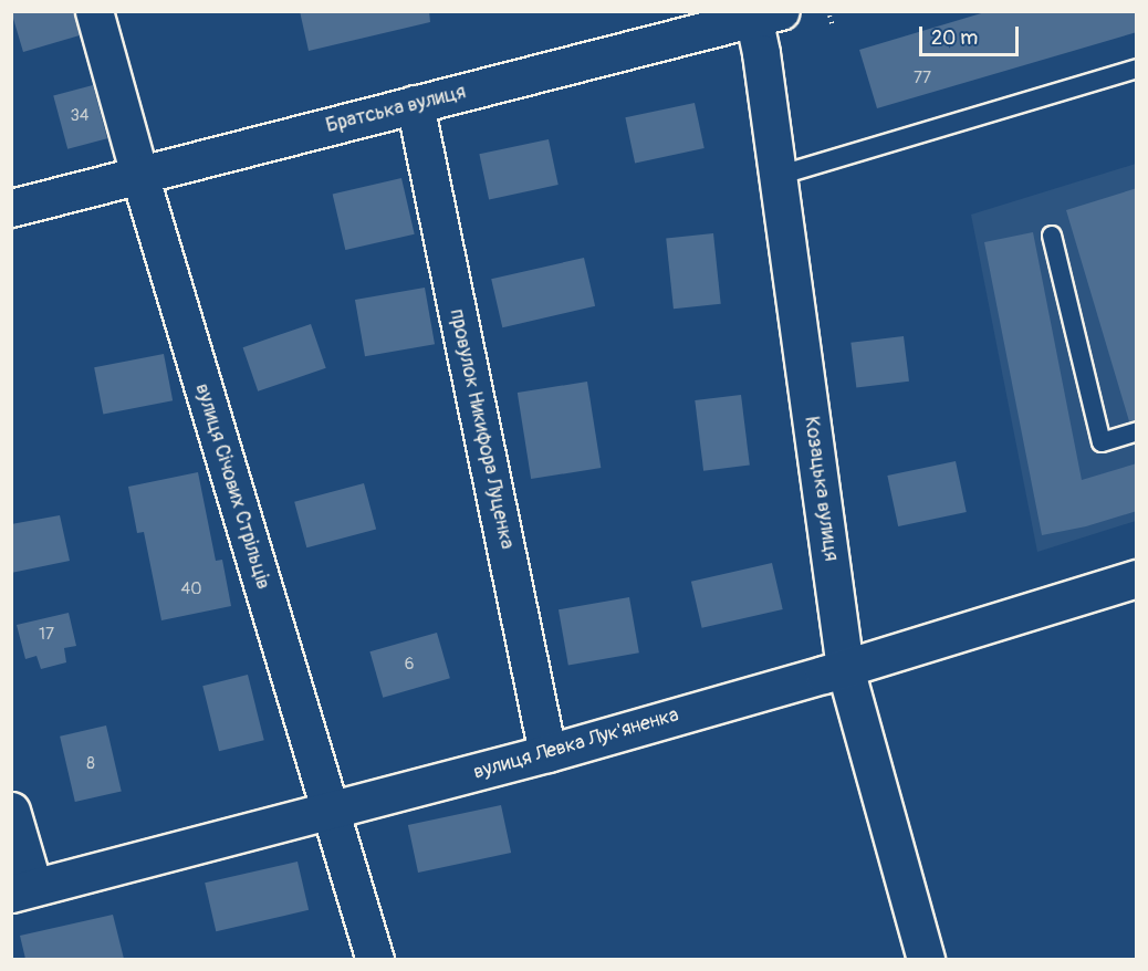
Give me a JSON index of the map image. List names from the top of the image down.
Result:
{
  "streets": {
    "street": [
      "Братська вулиця",
      "провулок Никифора Луценка",
      "вулиця Січових Стрільців",
      "Козацька вулиця",
      "вулиця Левка Лук'яненка"
    ]
  },
  "crossings": [
    ["Братська вулиця", "провулок Никифора Луценка"],
    ["Братська вулиця", "вулиця Січових Стрільців"],
    ["Братська вулиця", "Козацька вулиця"],
    ["провулок Никифора Луценка", "вулиця Левка Лук'яненка"],
    ["вулиця Січових Стрільців", "вулиця Левка Лук'яненка"],
    ["Козацька вулиця", "вулиця Левка Лук'яненка"]
  ],
  "house_numbers": [
    "77",
    "34",
    "40",
    "17",
    "6",
    "8"
  ],
  "scale_bar": "20 m"
}
